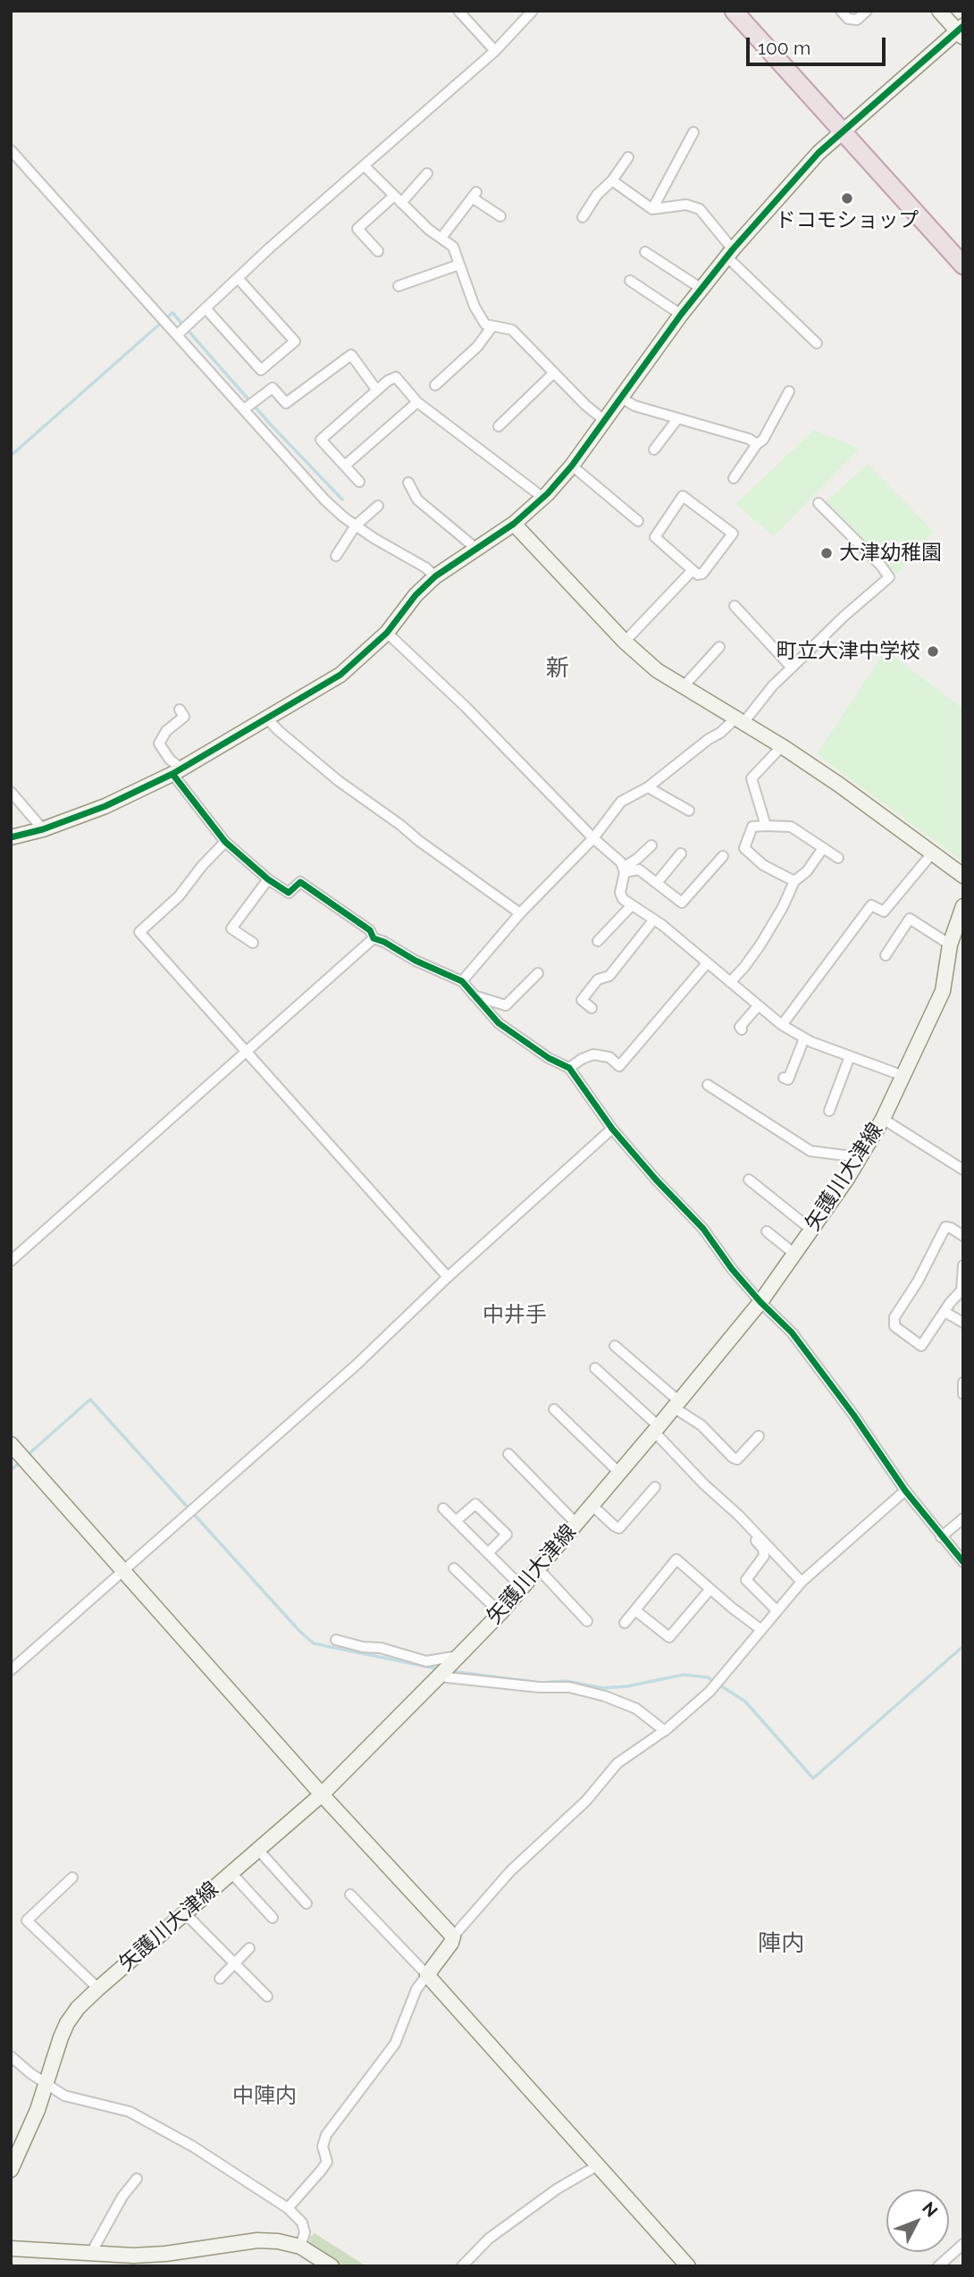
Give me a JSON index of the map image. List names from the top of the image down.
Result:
{
  "streets": {
    "street": ["矢護川大津線"]
  },
  "districts": [
    "新",
    "中井手",
    "陣内",
    "中陣内"
  ],
  "places": ["ドコモショップ", "大津幼稚園", "町立大津中学校"],
  "scale_bar": "100 m",
  "north": "top right"
}
